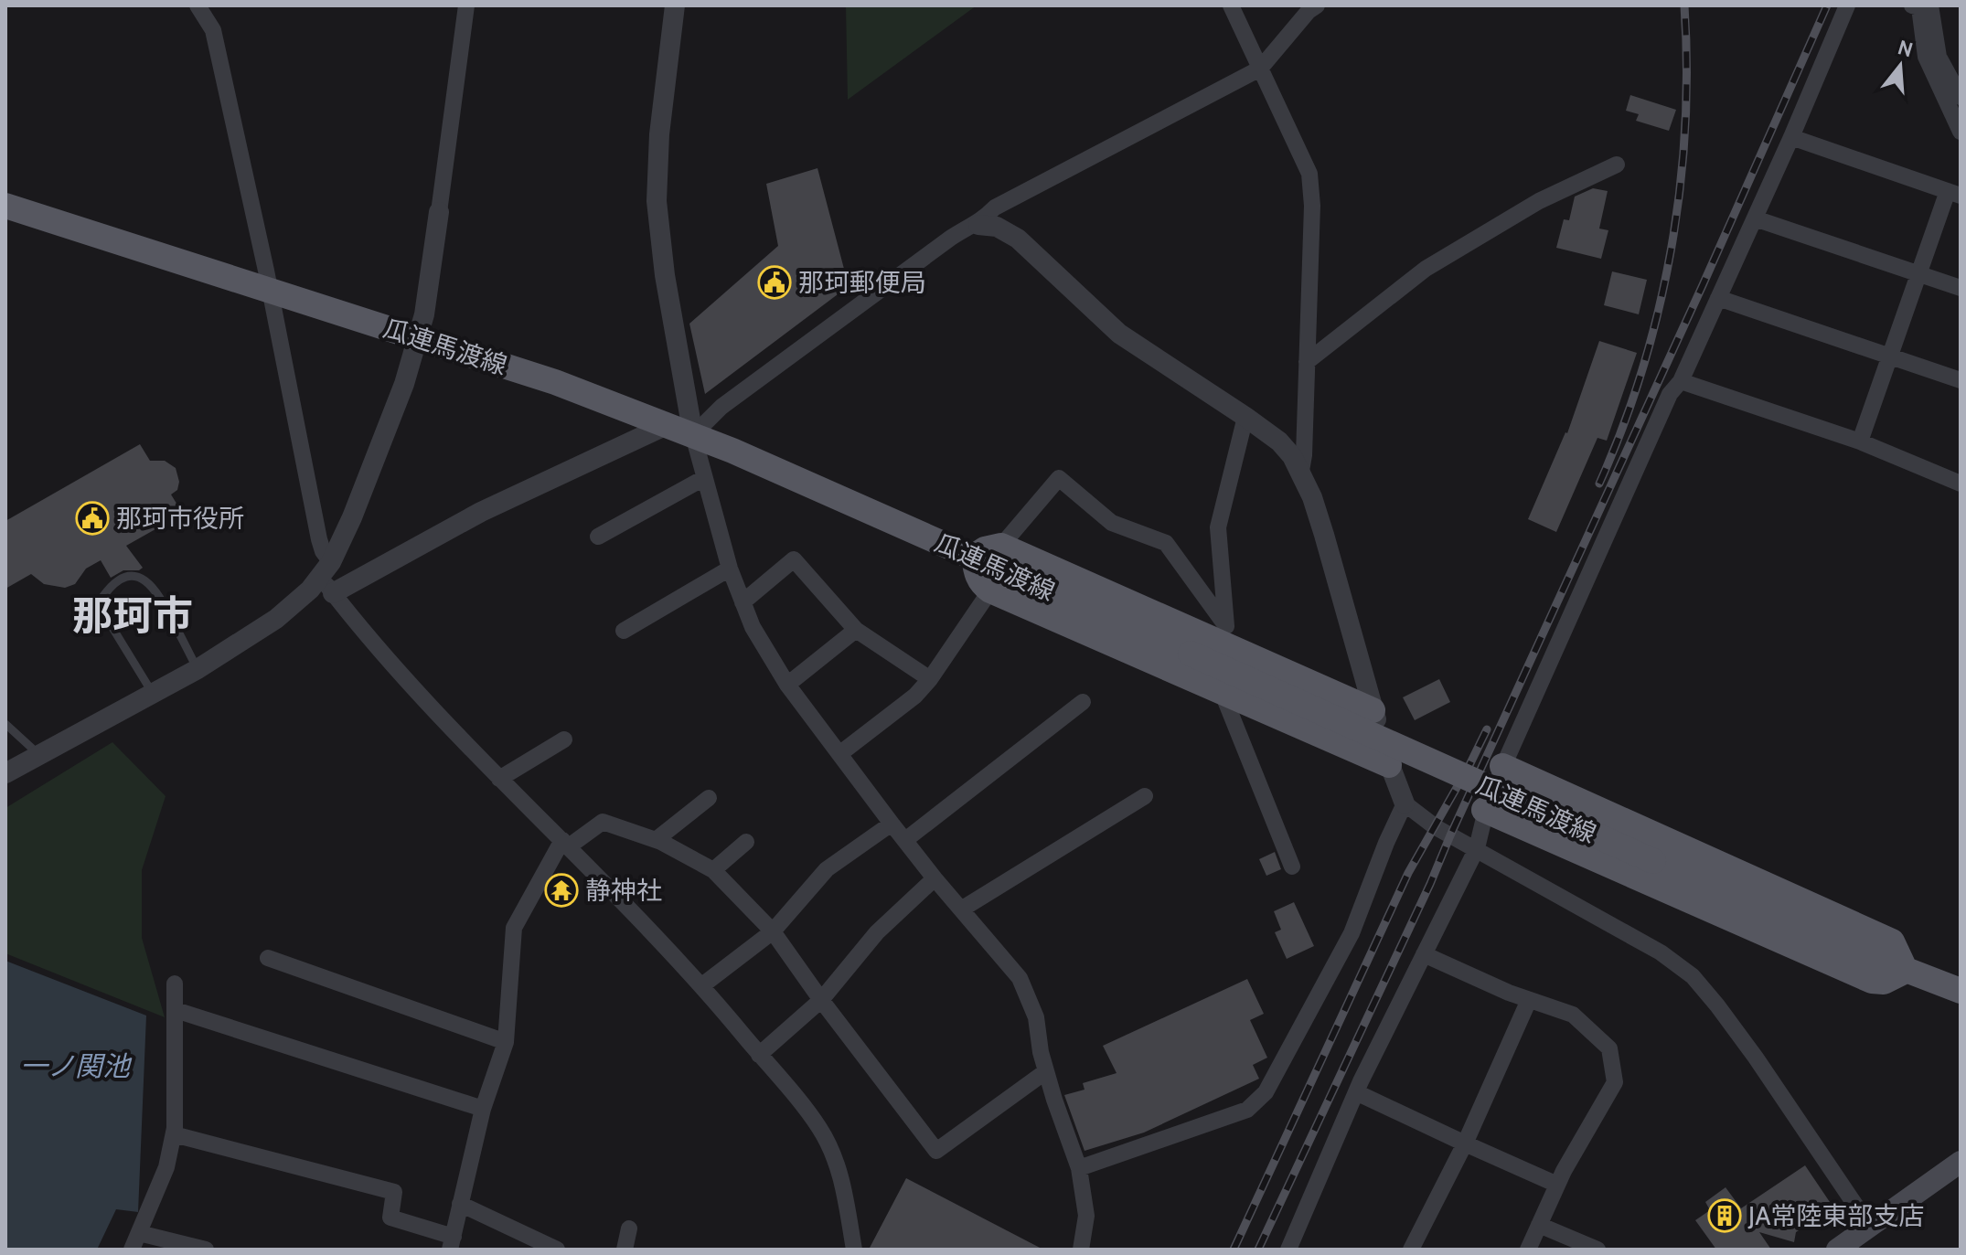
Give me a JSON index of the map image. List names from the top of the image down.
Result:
{
  "streets": {
    "main road": ["瓜連馬渡線"]
  },
  "districts": ["那珂市"],
  "water": ["一ノ関池"],
  "places": {
    "public building": ["那珂郵便局", "那珂市役所"],
    "temple": ["静神社"],
    "building": ["JA常陸東部支店"]
  },
  "north": "top"
}
